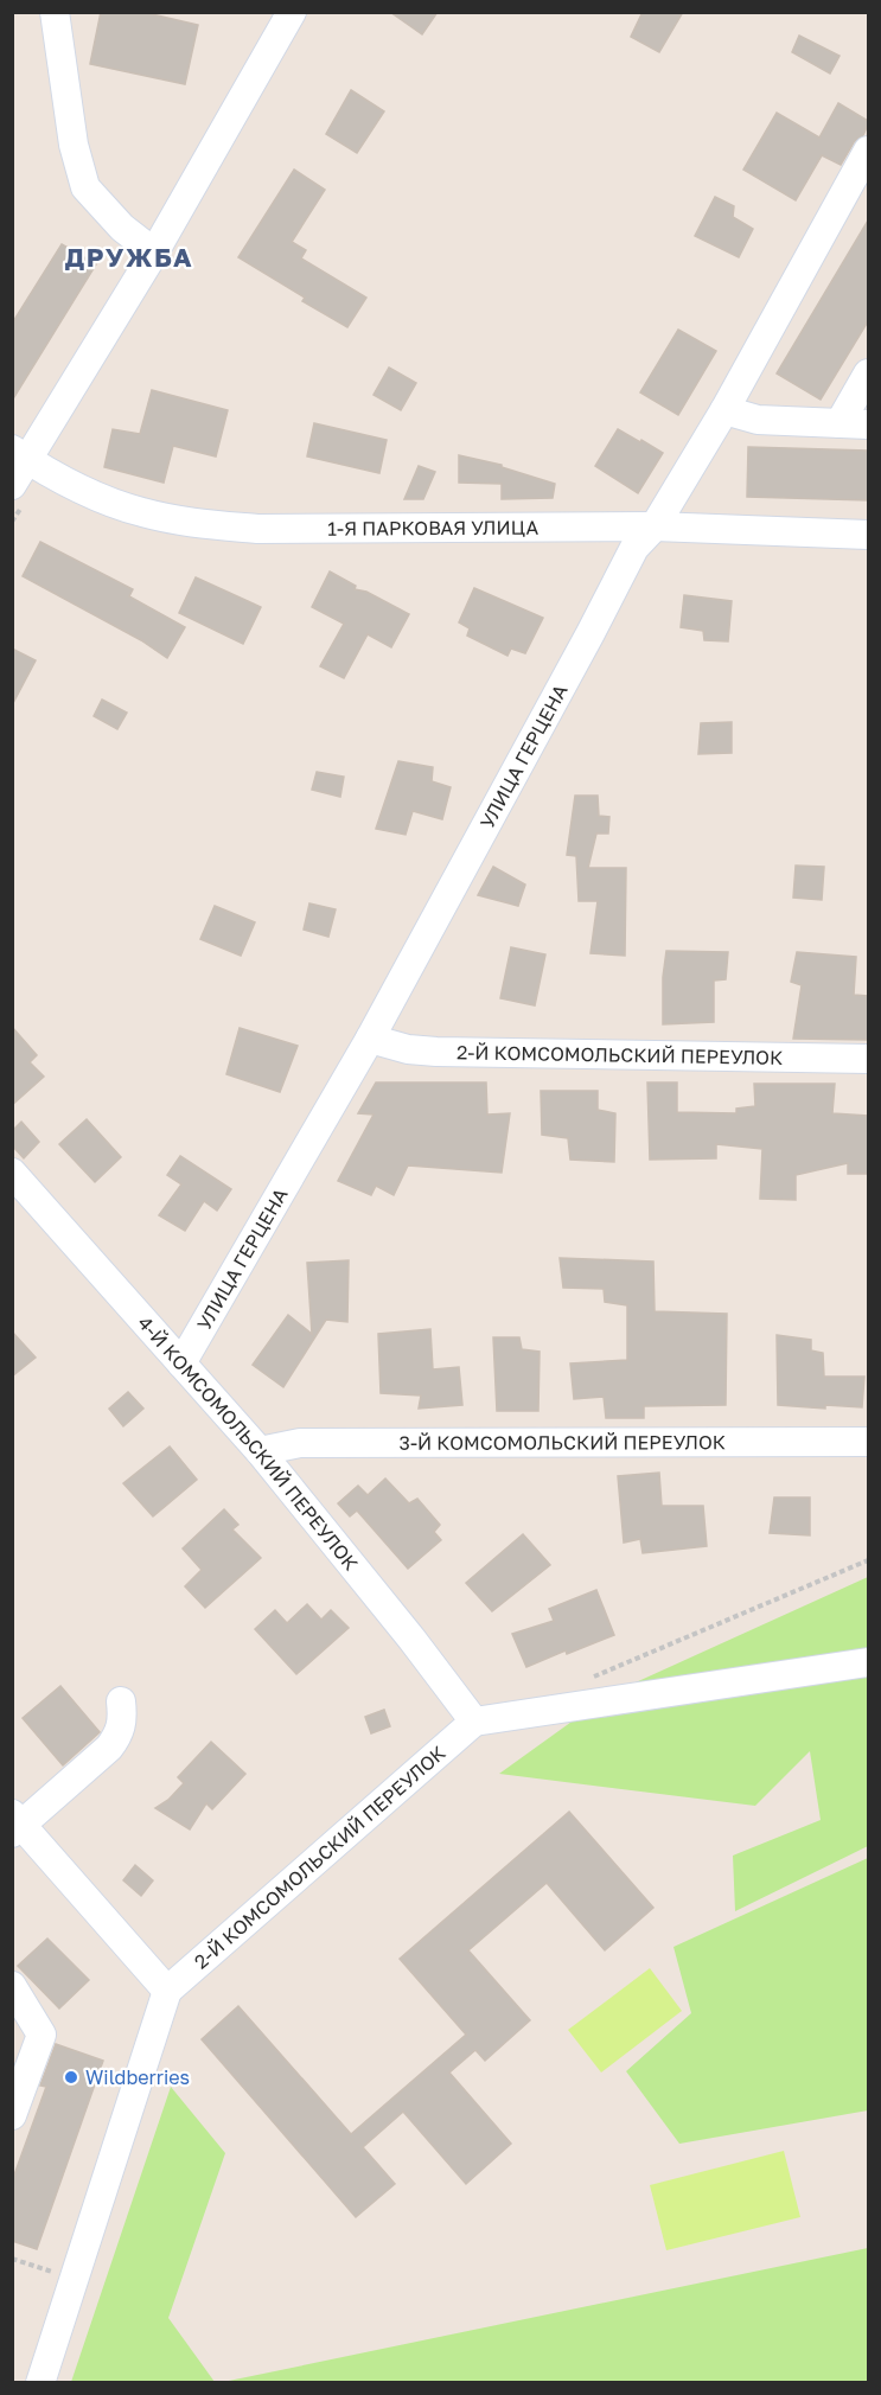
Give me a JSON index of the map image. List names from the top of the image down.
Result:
{
  "streets": {
    "street": [
      "1-Я ПАРКОВАЯ УЛИЦА",
      "УЛИЦА ГЕРЦЕНА",
      "2-Й КОМСОМОЛЬСКИЙ ПЕРЕУЛОК",
      "3-Й КОМСОМОЛЬСКИЙ ПЕРЕУЛОК",
      "4-Й КОМСОМОЛЬСКИЙ ПЕРЕУЛОК"
    ]
  },
  "crossings": [
    ["1-Я ПАРКОВАЯ УЛИЦА", "УЛИЦА ГЕРЦЕНА"],
    ["УЛИЦА ГЕРЦЕНА", "2-Й КОМСОМОЛЬСКИЙ ПЕРЕУЛОК"],
    ["УЛИЦА ГЕРЦЕНА", "4-Й КОМСОМОЛЬСКИЙ ПЕРЕУЛОК"],
    ["2-Й КОМСОМОЛЬСКИЙ ПЕРЕУЛОК", "4-Й КОМСОМОЛЬСКИЙ ПЕРЕУЛОК"],
    ["3-Й КОМСОМОЛЬСКИЙ ПЕРЕУЛОК", "4-Й КОМСОМОЛЬСКИЙ ПЕРЕУЛОК"]
  ],
  "districts": ["ДРУЖБА"],
  "places": ["Wildberries"]
}
